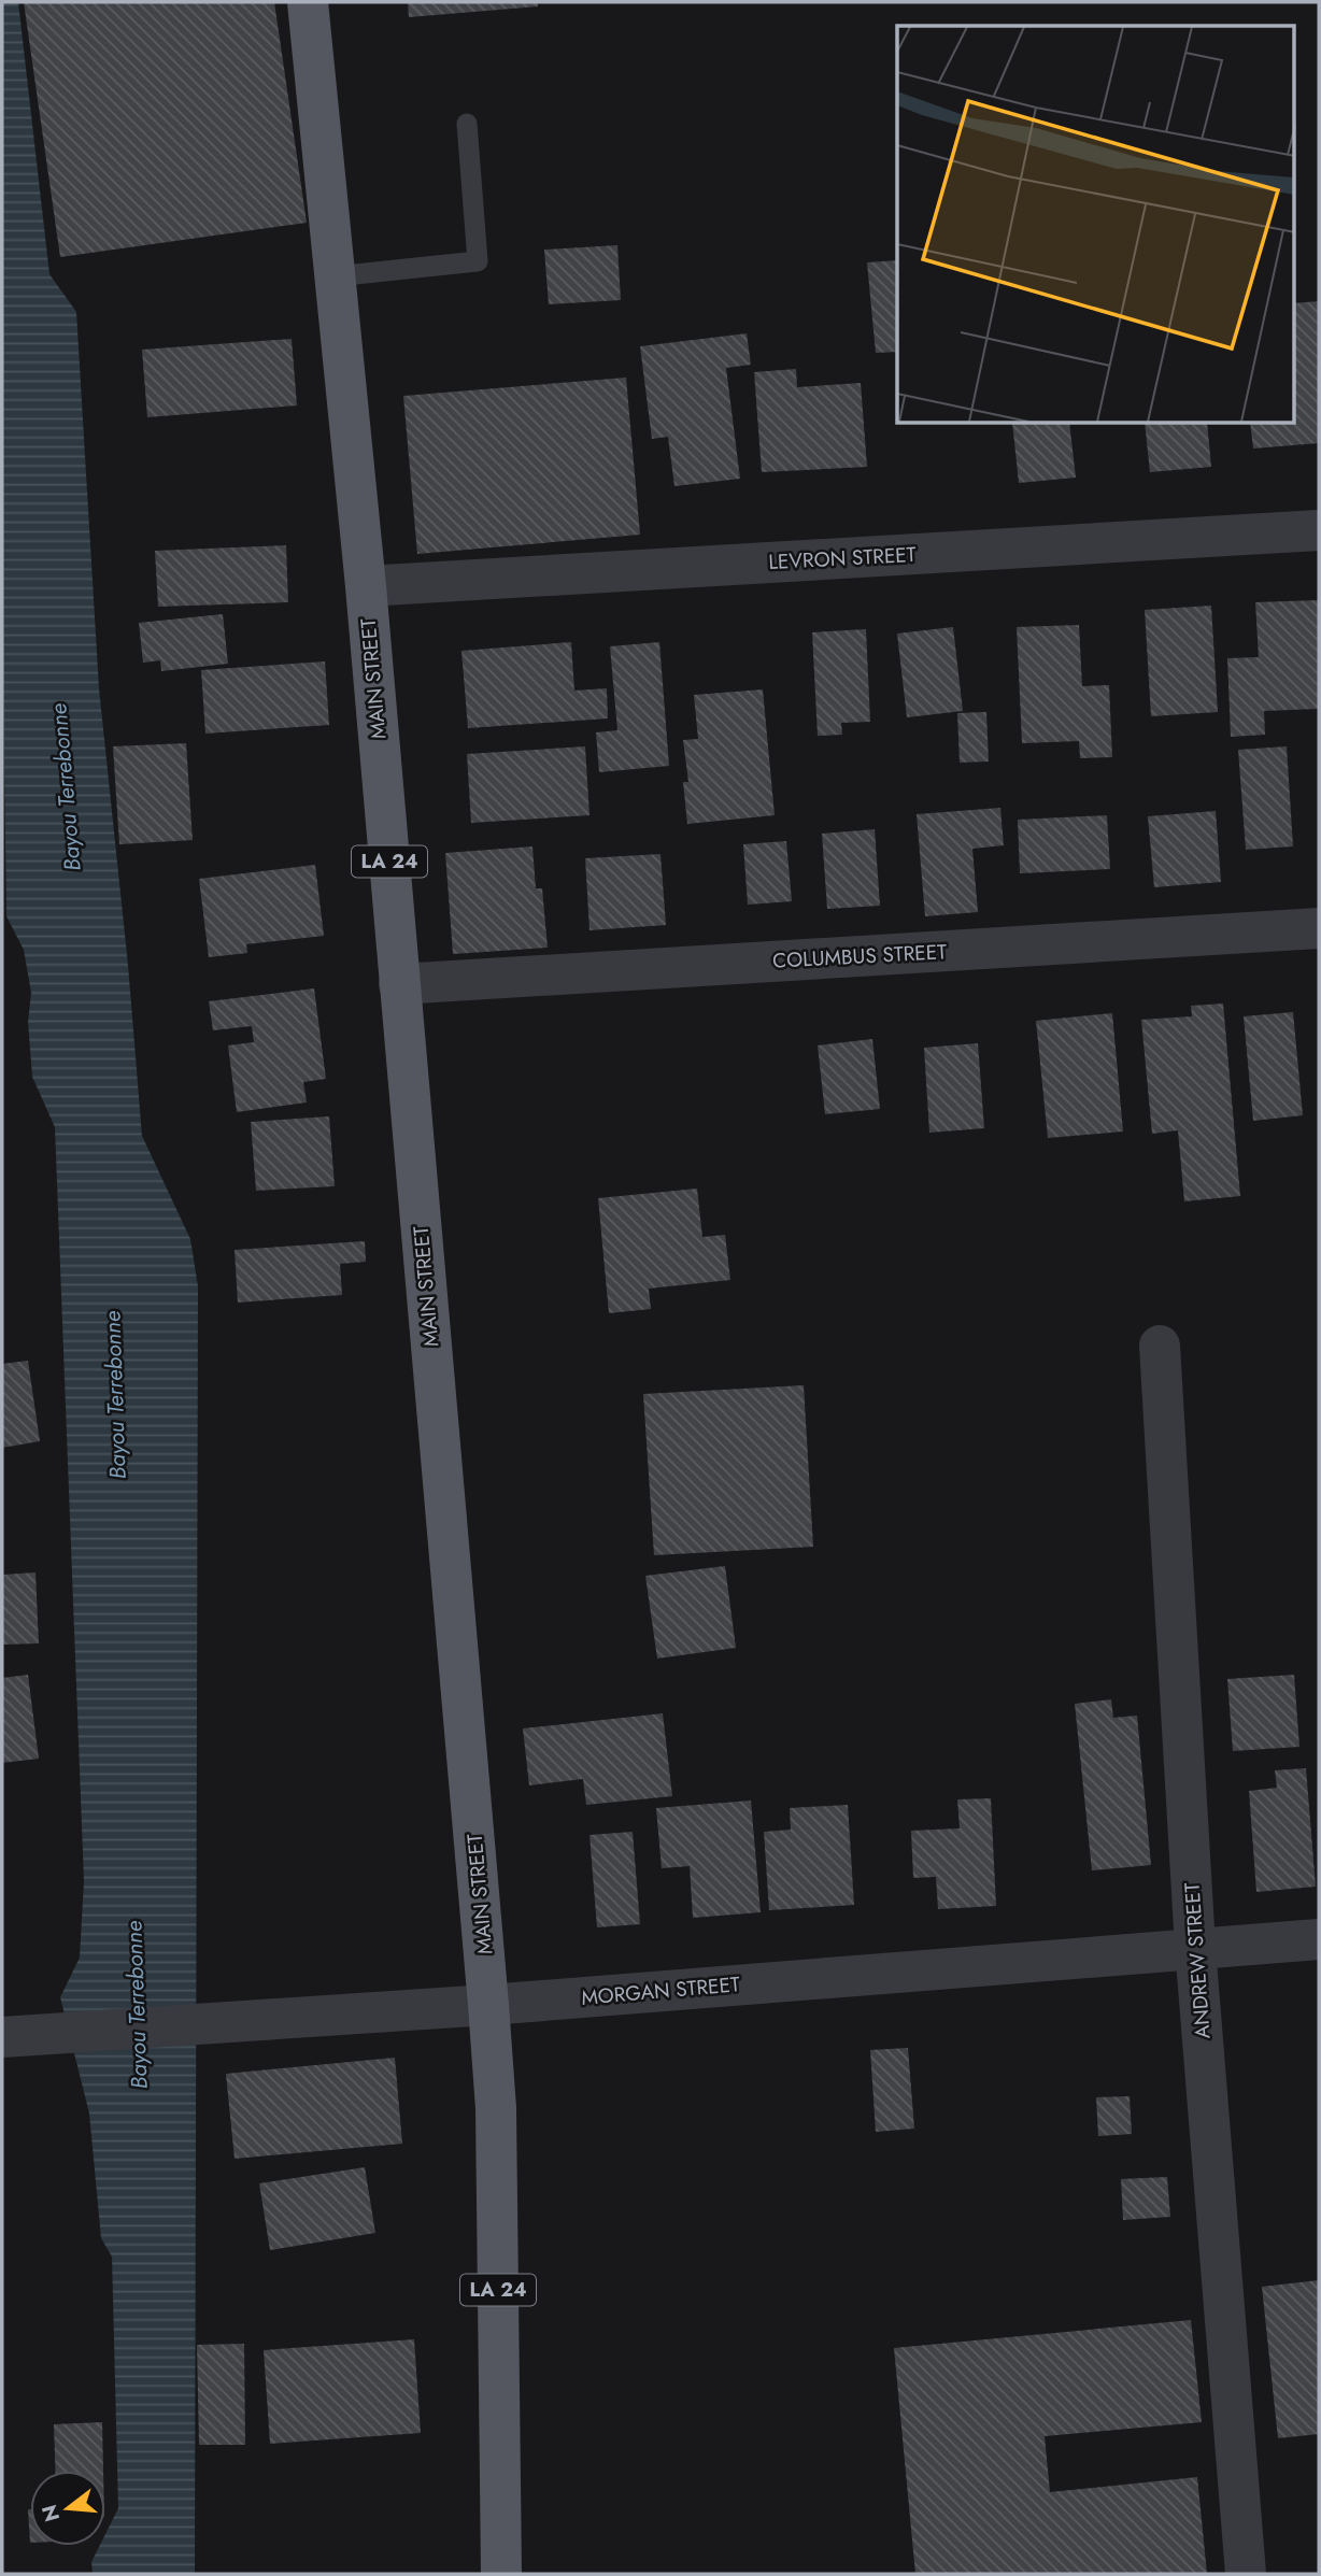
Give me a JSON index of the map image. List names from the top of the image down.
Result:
{
  "streets": {
    "main road": ["MAIN STREET", "LA 24"],
    "street": [
      "LEVRON STREET",
      "COLUMBUS STREET",
      "ANDREW STREET",
      "MORGAN STREET"
    ]
  },
  "crossings": [
    ["LEVRON STREET", "MAIN STREET"],
    ["MAIN STREET", "COLUMBUS STREET"],
    ["MAIN STREET", "MORGAN STREET"],
    ["ANDREW STREET", "MORGAN STREET"]
  ],
  "water": ["Bayou Terrebonne"],
  "north": "left"
}
